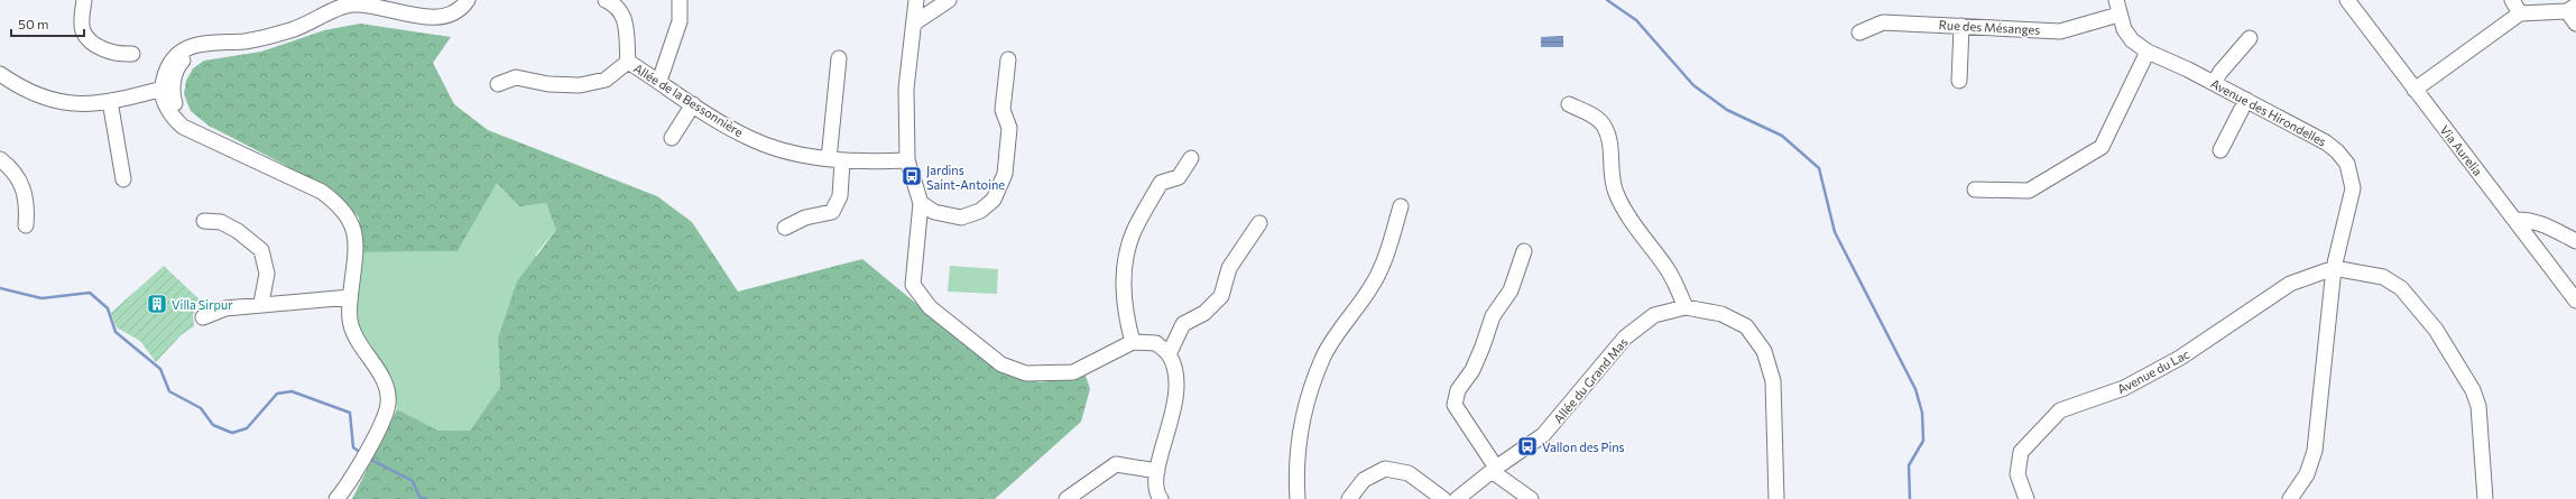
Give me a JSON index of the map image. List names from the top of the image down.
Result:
{
  "streets": {
    "street": [
      "Rue des Mésanges",
      "Allée de la Bessonnière",
      "Avenue des Hirondelles",
      "Via Aurelia",
      "Avenue du Lac",
      "Allée du Grand Mas"
    ]
  },
  "crossings": [
    ["Rue des Mésanges", "Avenue des Hirondelles"],
    ["Avenue des Hirondelles", "Avenue du Lac"]
  ],
  "places": {
    "bus stop": ["Jardins Saint-Antoine", "Vallon des Pins"],
    "building": ["Villa Sirpur"]
  },
  "scale_bar": "50 m"
}
